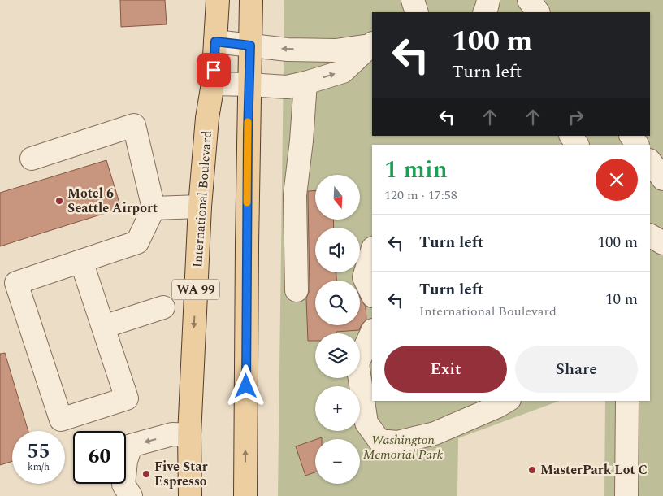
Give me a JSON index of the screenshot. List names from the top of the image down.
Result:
{
  "streets": {
    "main road": ["International Boulevard", "WA 99"]
  },
  "parks": ["Washington Memorial Park"],
  "places": ["Motel 6 Seattle Airport", "MasterPark Lot C", "Five Star Espresso"],
  "north": "bottom",
  "page": {
    "turn": ["100 m", "Turn left"],
    "heading": ["1 min", "120 m · 17:58"],
    "map_buttons": ["+", "−"],
    "list": [
      {
        "name": "Turn left",
        "value": "100 m"
      },
      {
        "name": "Turn left",
        "note": "International Boulevard",
        "value": "10 m"
      }
    ],
    "buttons": ["Exit", "Share"],
    "speed": "55 km/h",
    "limit": "60"
  }
}
